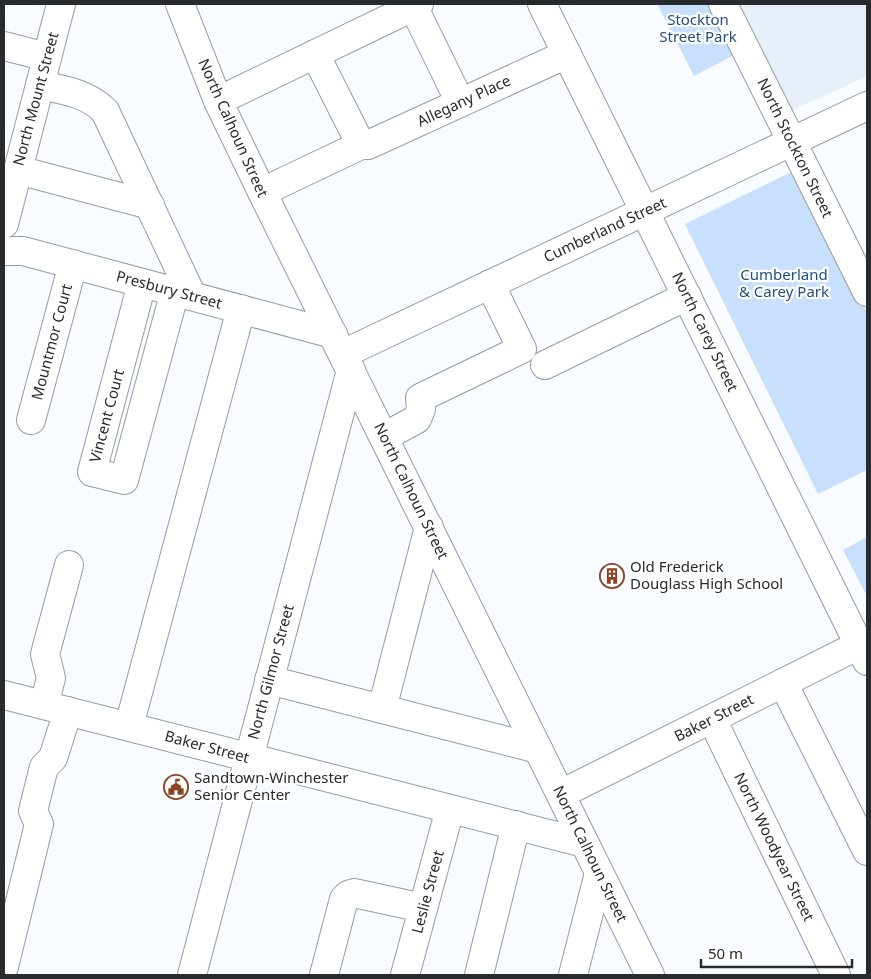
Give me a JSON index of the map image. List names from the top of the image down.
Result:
{
  "streets": {
    "street": [
      "North Mount Street",
      "Allegany Place",
      "North Calhoun Street",
      "North Stockton Street",
      "Cumberland Street",
      "Presbury Street",
      "North Carey Street",
      "Mountmor Court",
      "Vincent Court",
      "North Gilmor Street",
      "Baker Street",
      "North Woodyear Street",
      "Leslie Street"
    ]
  },
  "crossings": [
    ["Allegany Place", "North Calhoun Street"],
    ["Allegany Place", "North Carey Street"],
    ["North Calhoun Street", "Cumberland Street"],
    ["North Calhoun Street", "Presbury Street"],
    ["North Calhoun Street", "North Gilmor Street"],
    ["North Calhoun Street", "Baker Street"],
    ["North Stockton Street", "Cumberland Street"],
    ["Cumberland Street", "Presbury Street"],
    ["Cumberland Street", "North Carey Street"],
    ["Cumberland Street", "North Gilmor Street"],
    ["Presbury Street", "Mountmor Court"],
    ["Presbury Street", "Vincent Court"],
    ["Presbury Street", "North Gilmor Street"],
    ["North Carey Street", "Baker Street"],
    ["North Gilmor Street", "Baker Street"],
    ["Baker Street", "North Woodyear Street"],
    ["Baker Street", "Leslie Street"]
  ],
  "parks": ["Stockton Street Park", "Cumberland & Carey Park"],
  "places": {
    "building": ["Old Frederick Douglass High School"],
    "public building": ["Sandtown-Winchester Senior Center"]
  },
  "scale_bar": "50 m"
}
